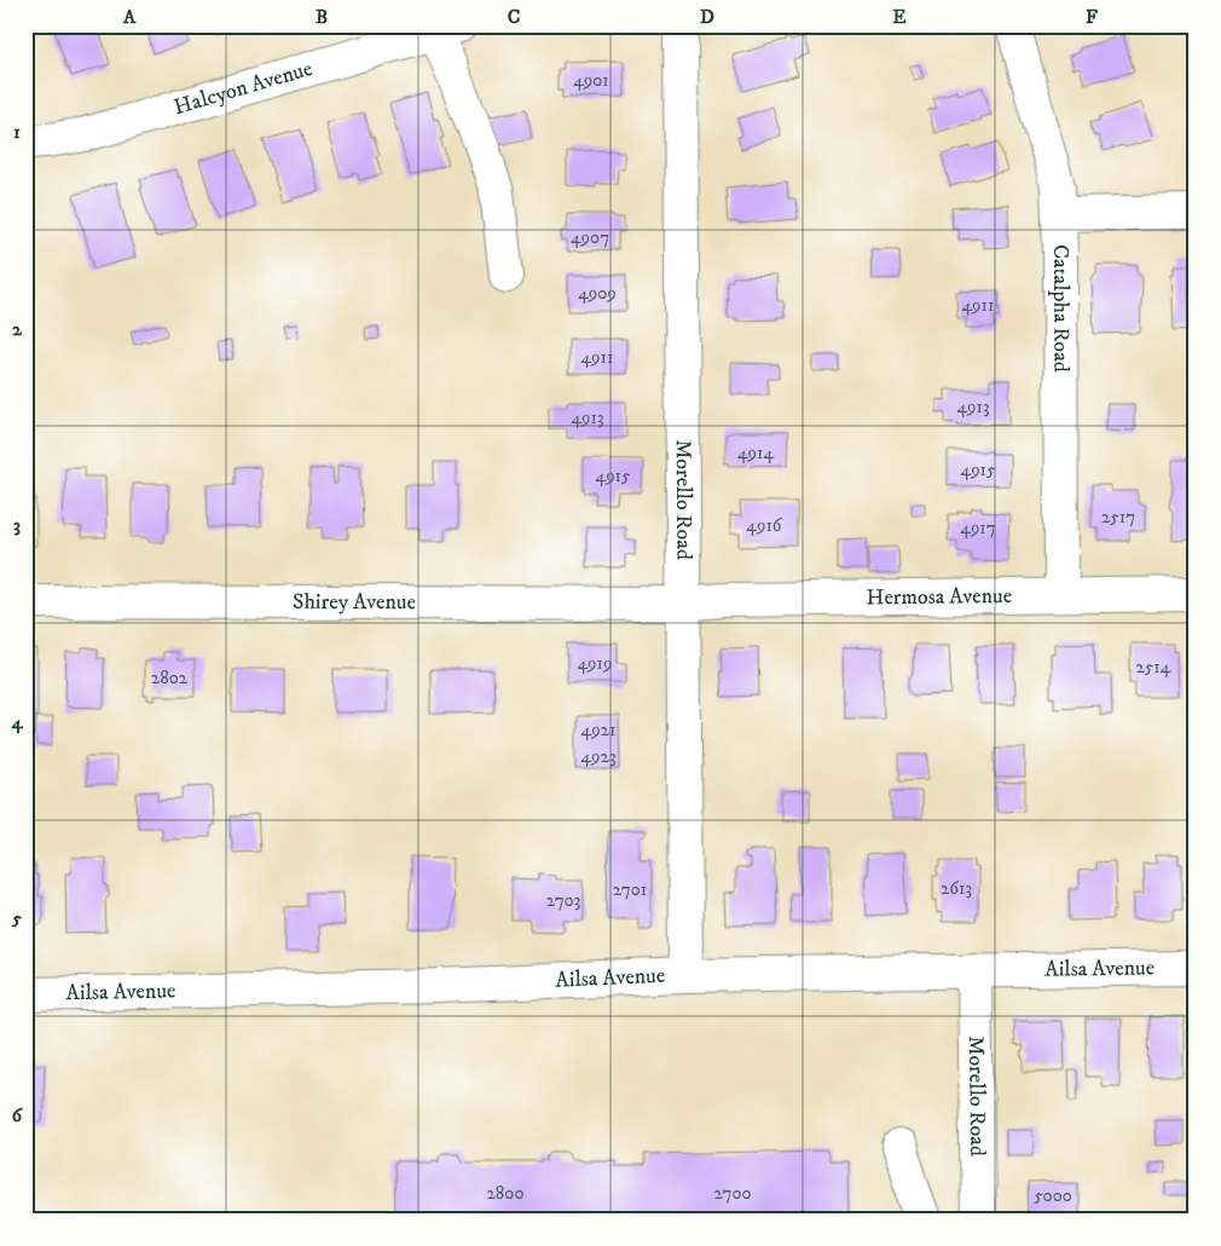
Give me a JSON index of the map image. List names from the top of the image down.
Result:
{
  "streets": {
    "street": [
      "Halcyon Avenue",
      "Catalpha Road",
      "Morello Road",
      "Hermosa Avenue",
      "Shirey Avenue",
      "Ailsa Avenue"
    ]
  },
  "crossings": [
    ["Catalpha Road", "Hermosa Avenue"],
    ["Morello Road", "Hermosa Avenue"],
    ["Morello Road", "Shirey Avenue"],
    ["Morello Road", "Ailsa Avenue"],
    ["Hermosa Avenue", "Shirey Avenue"]
  ],
  "house_numbers": [
    "4901",
    "4907",
    "4909",
    "4911",
    "4911",
    "4913",
    "4913",
    "4914",
    "4915",
    "4915",
    "2517",
    "4916",
    "4917",
    "4919",
    "2514",
    "2802",
    "4921",
    "4923",
    "2613",
    "2701",
    "2703",
    "2800",
    "2700",
    "5000"
  ],
  "grid": {
    "columns": [
      "A",
      "B",
      "C",
      "D",
      "E",
      "F"
    ],
    "rows": [
      "1",
      "2",
      "3",
      "4",
      "5",
      "6"
    ]
  }
}
